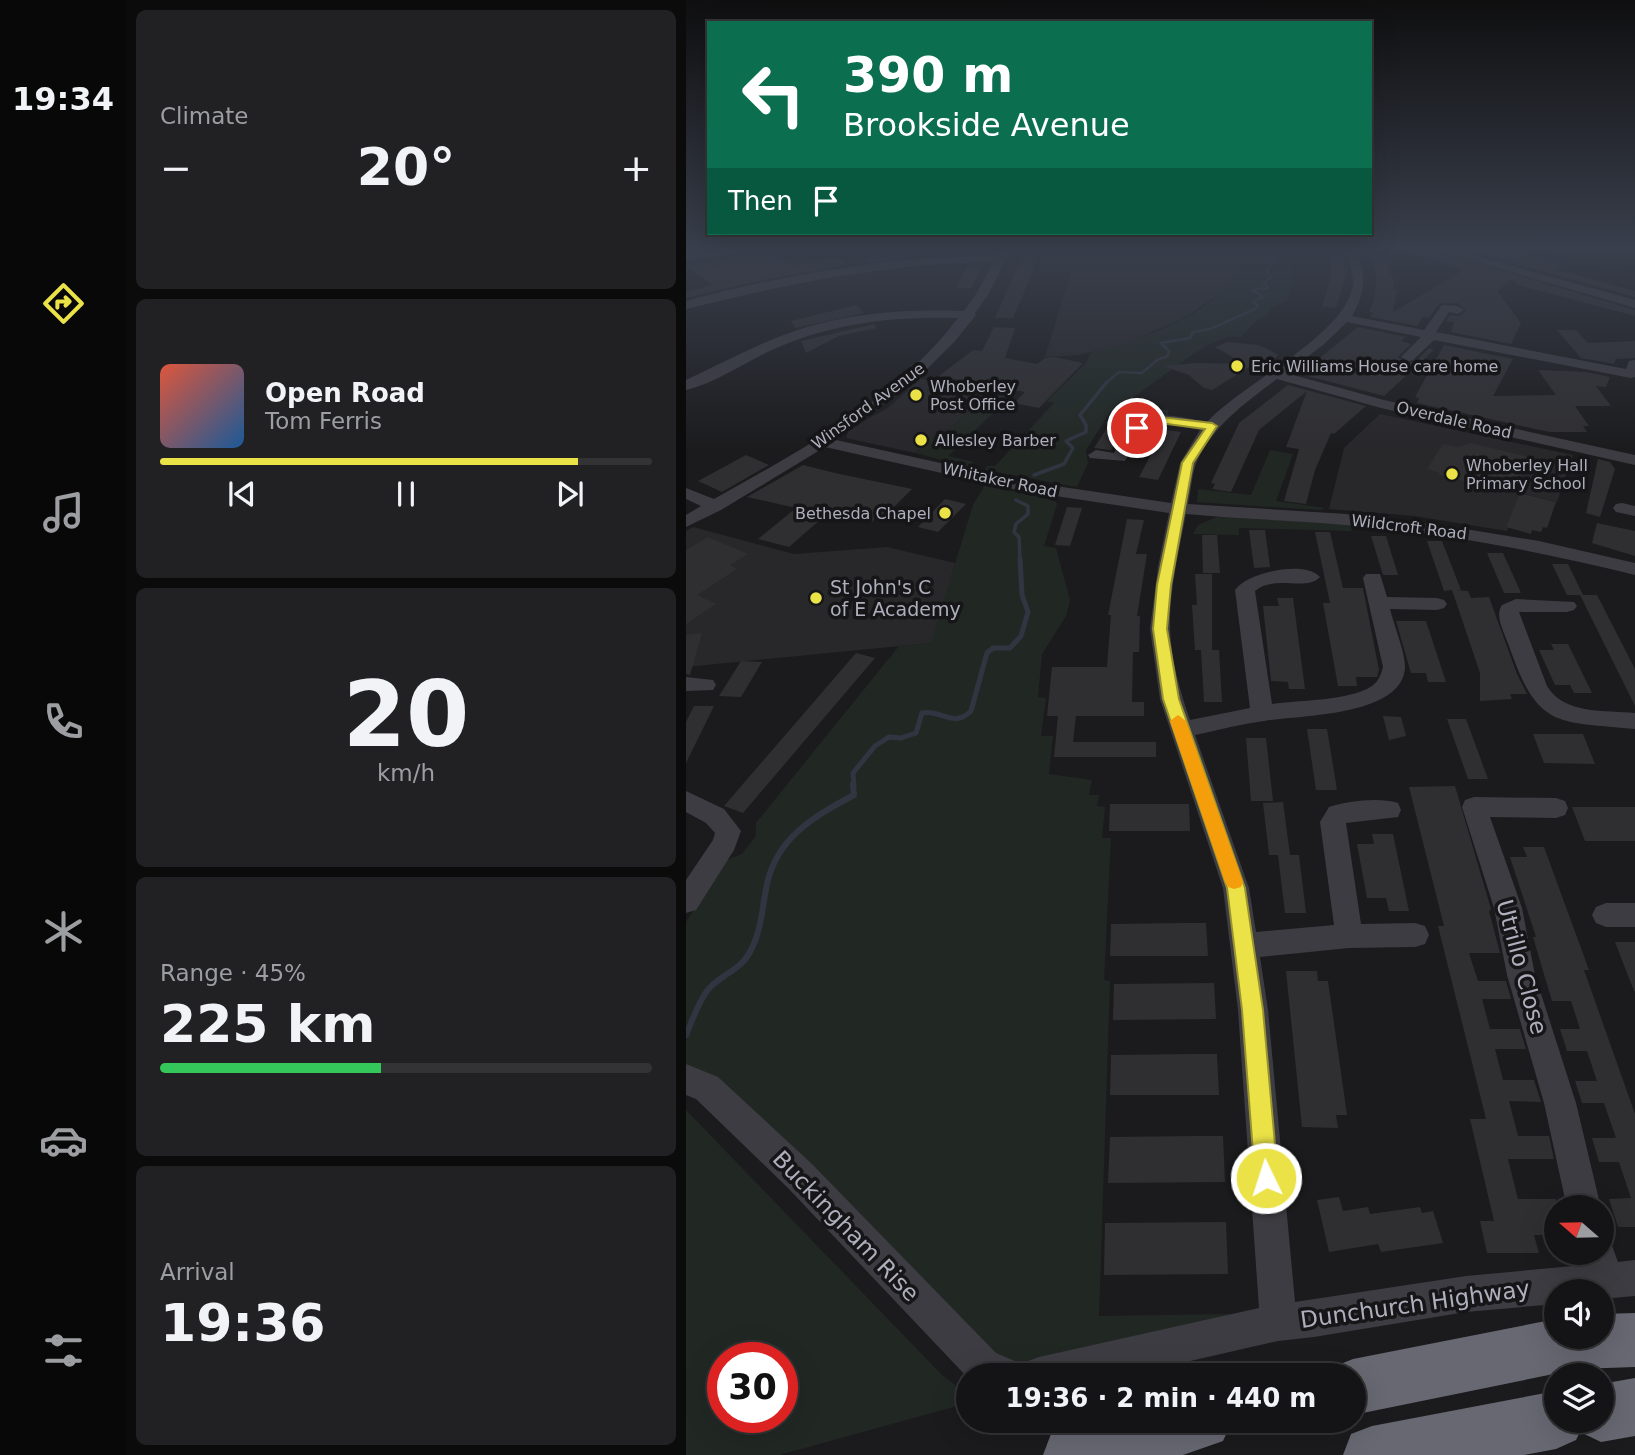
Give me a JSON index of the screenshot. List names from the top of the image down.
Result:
{
  "streets": {
    "street": [
      "Winsford Avenue",
      "Overdale Road",
      "Whitaker Road",
      "Wildcroft Road",
      "Utrillo Close",
      "Buckingham Rise",
      "Dunchurch Highway"
    ]
  },
  "crossings": [
    ["Winsford Avenue", "Whitaker Road"],
    ["Whitaker Road", "Wildcroft Road"]
  ],
  "places": [
    "Eric Williams House care home",
    "Whoberley Post Office",
    "Allesley Barber",
    "Whoberley Hall Primary School",
    "Bethesda Chapel",
    "St John's C of E Academy"
  ],
  "north": "left",
  "page": {
    "tabs": "19:34",
    "tile": [
      "Climate",
      ["20", "km/h"],
      ["Range · 45%", "225 km"],
      ["Arrival", "19:36"]
    ],
    "turn": ["390 m", "Brookside Avenue"],
    "heat": ["−", "20°", "+"],
    "then": "Then",
    "song": ["Open Road", "Tom Ferris"],
    "limit": "30",
    "trip": "19:36 · 2 min · 440 m"
  }
}
